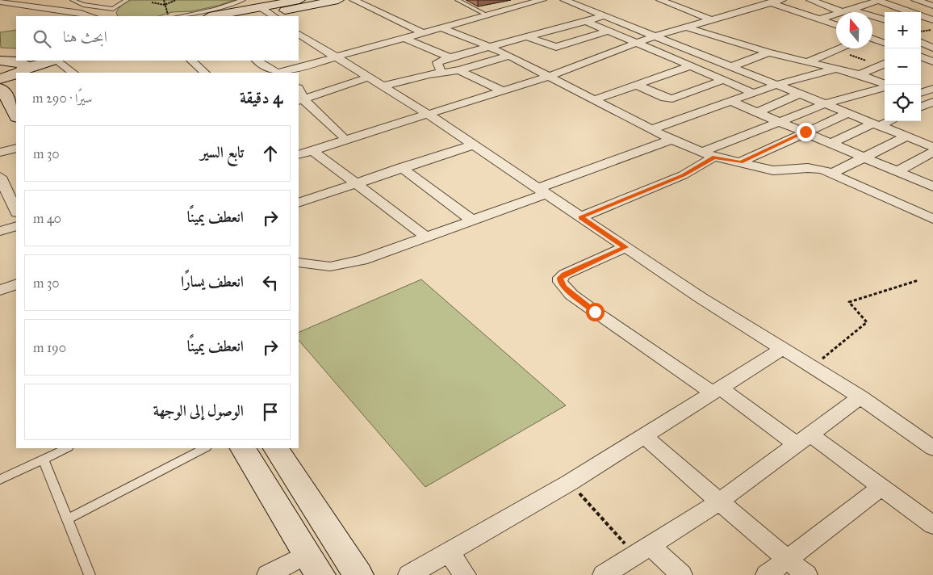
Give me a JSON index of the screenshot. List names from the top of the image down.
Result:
{
  "north": "top",
  "page": {
    "map_buttons": ["+", "−"],
    "search": "ابحث هنا",
    "heading": ["4 دقيقة", "سيرًا · 290 m"],
    "list": [
      ["تابع السير", "30 m"],
      ["انعطف يمينًا", "40 m"],
      ["انعطف يسارًا", "30 m"],
      ["انعطف يمينًا", "190 m"],
      "الوصول إلى الوجهة"
    ]
  }
}
